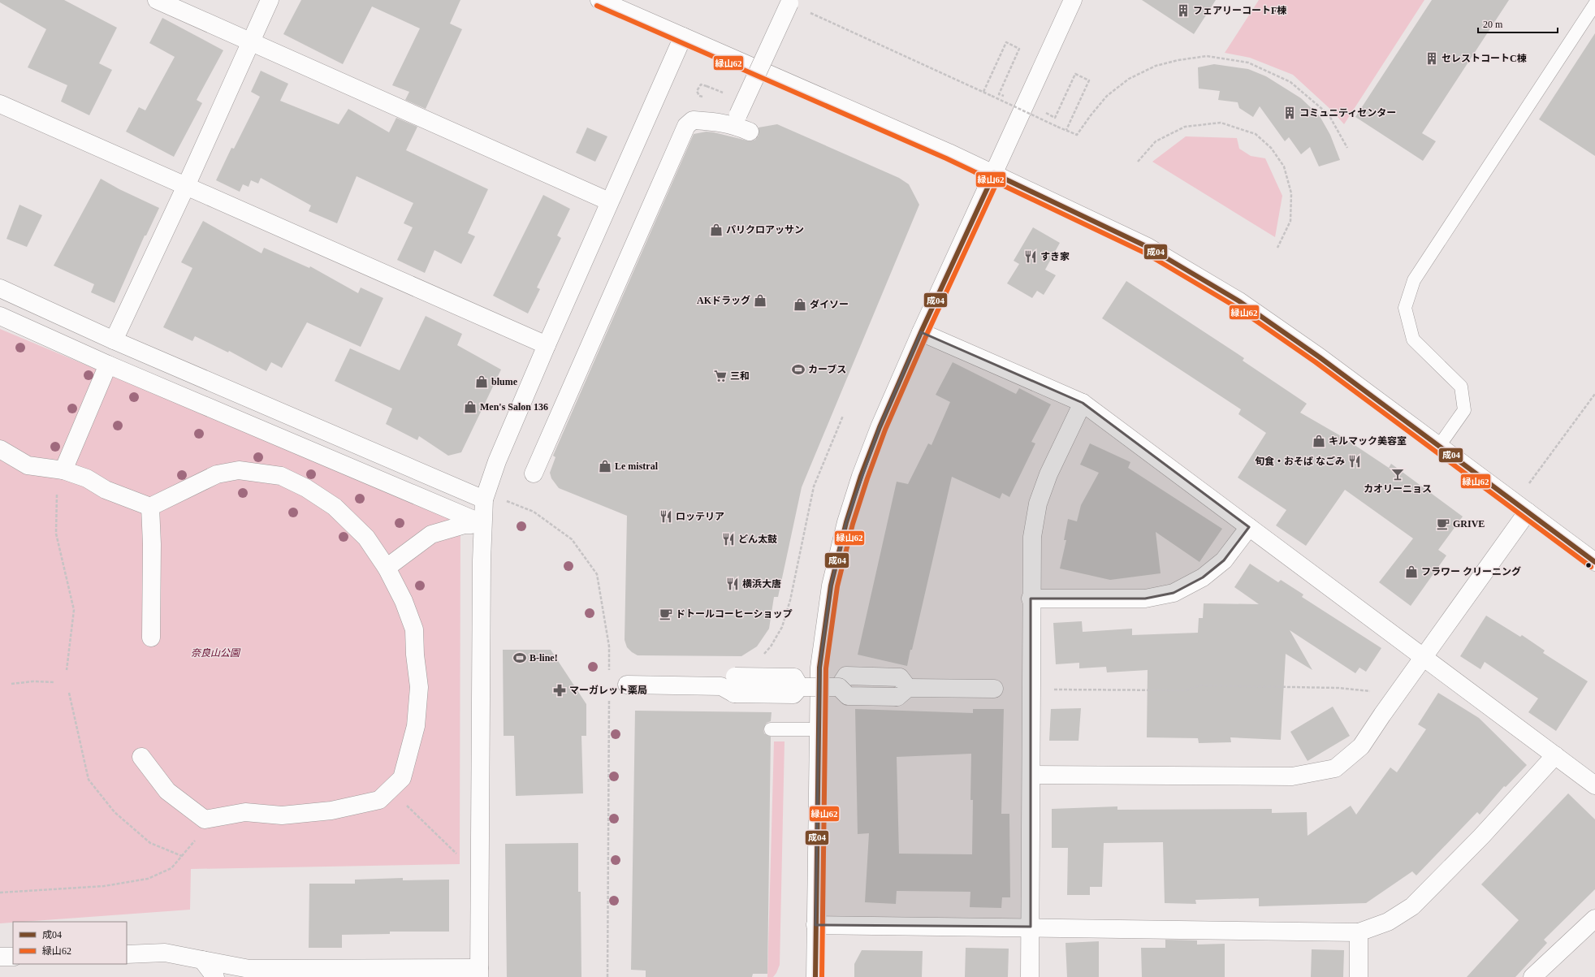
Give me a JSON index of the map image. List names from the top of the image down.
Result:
{
  "parks": ["奈良山公園"],
  "places": {
    "building": ["フェアリーコートF棟", "セレストコートC棟", "コミュニティセンター"],
    "shop": [
      "パリクロアッサン",
      "AKドラッグ",
      "ダイソー",
      "blume",
      "Men's Salon 136",
      "キルマック美容室",
      "Le mistral",
      "フラワー クリーニング"
    ],
    "restaurant": [
      "すき家",
      "旬食・おそば なごみ",
      "ロッテリア",
      "どん太鼓",
      "横浜大唐"
    ],
    "sports": ["カーブス", "B-line!"],
    "supermarket": ["三和"],
    "bar": ["カオリーニョス"],
    "cafe": ["GRIVE", "ドトールコーヒーショップ"],
    "pharmacy": ["マーガレット薬局"]
  },
  "lines": ["transit line 緑山62", "transit line 成04"],
  "legend": ["成04", "緑山62"],
  "scale_bar": "20 m"
}
